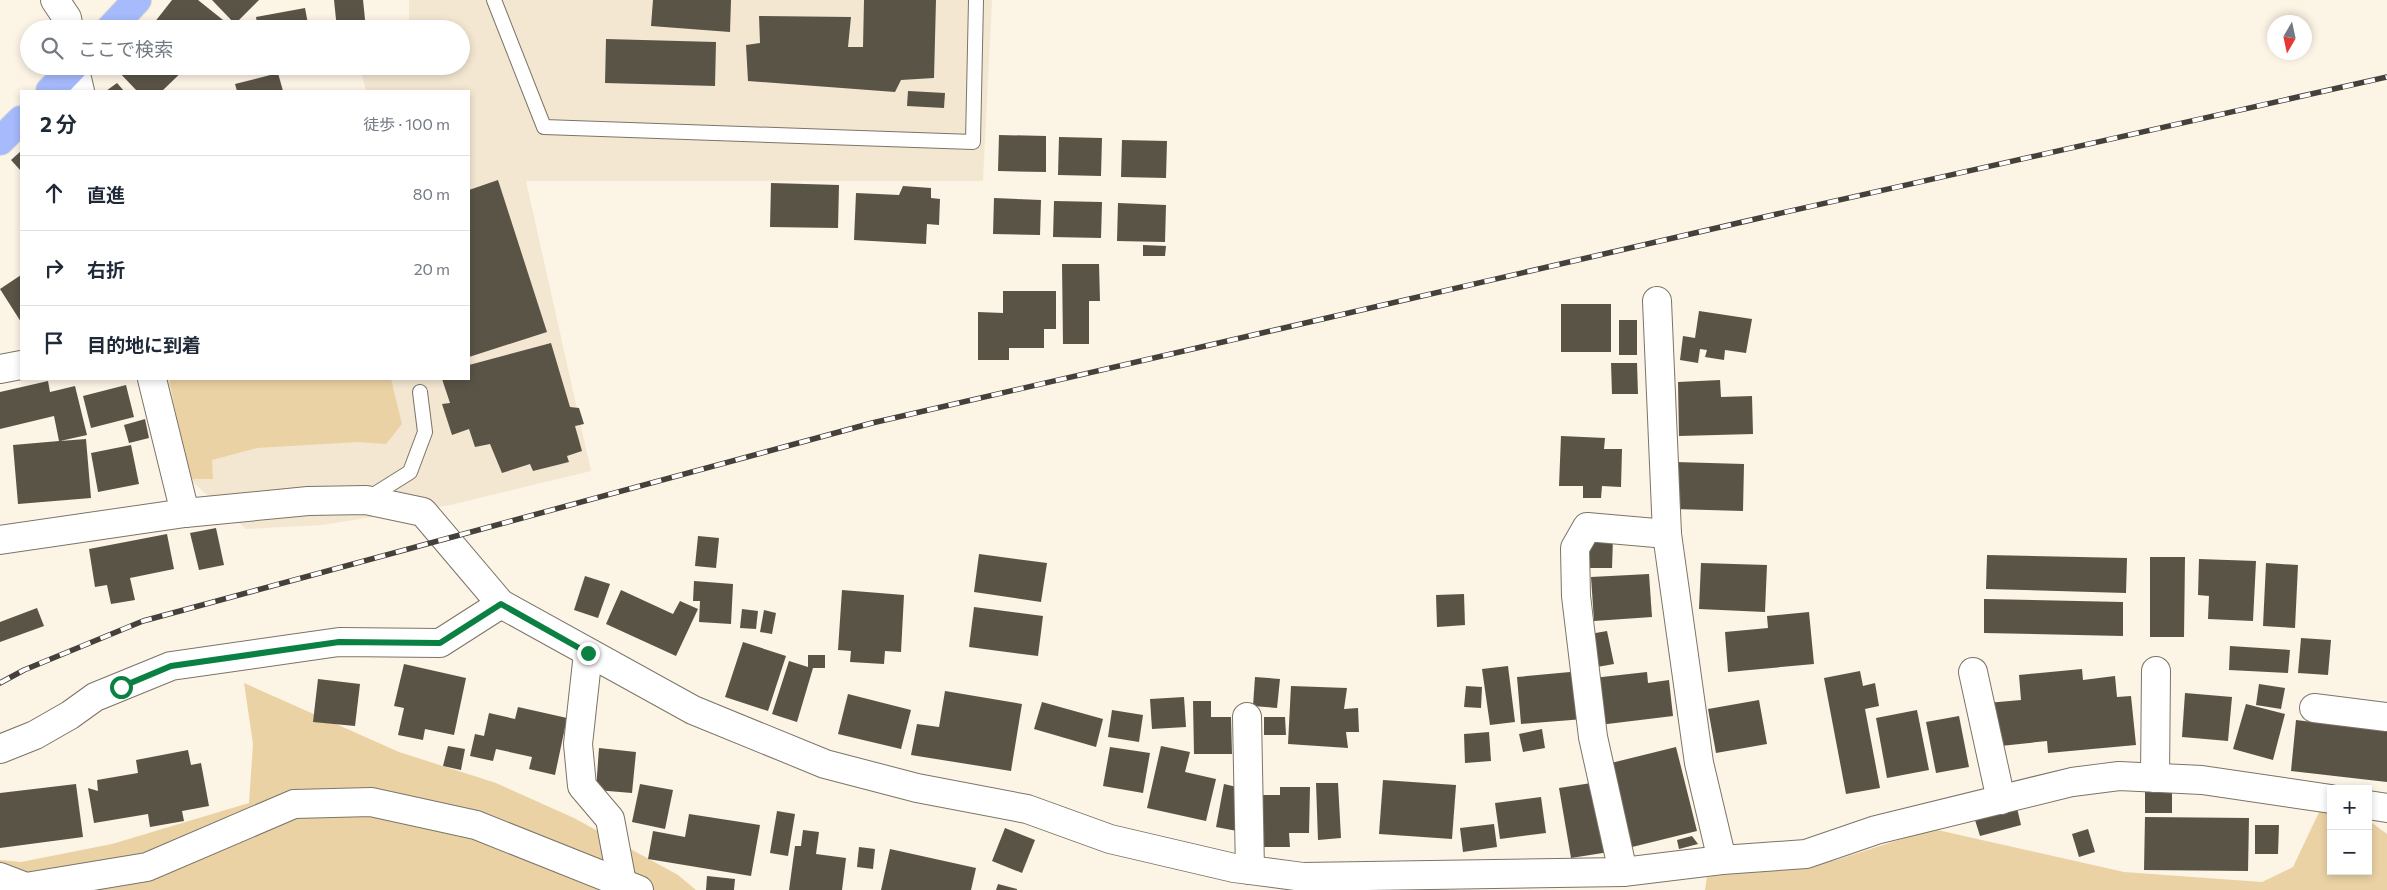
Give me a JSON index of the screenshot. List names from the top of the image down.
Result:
{
  "north": "bottom",
  "page": {
    "search": "ここで検索",
    "heading": ["2 分", "徒歩 · 100 m"],
    "list": [
      ["直進", "80 m"],
      ["右折", "20 m"],
      "目的地に到着"
    ],
    "map_buttons": ["+", "−"]
  }
}
